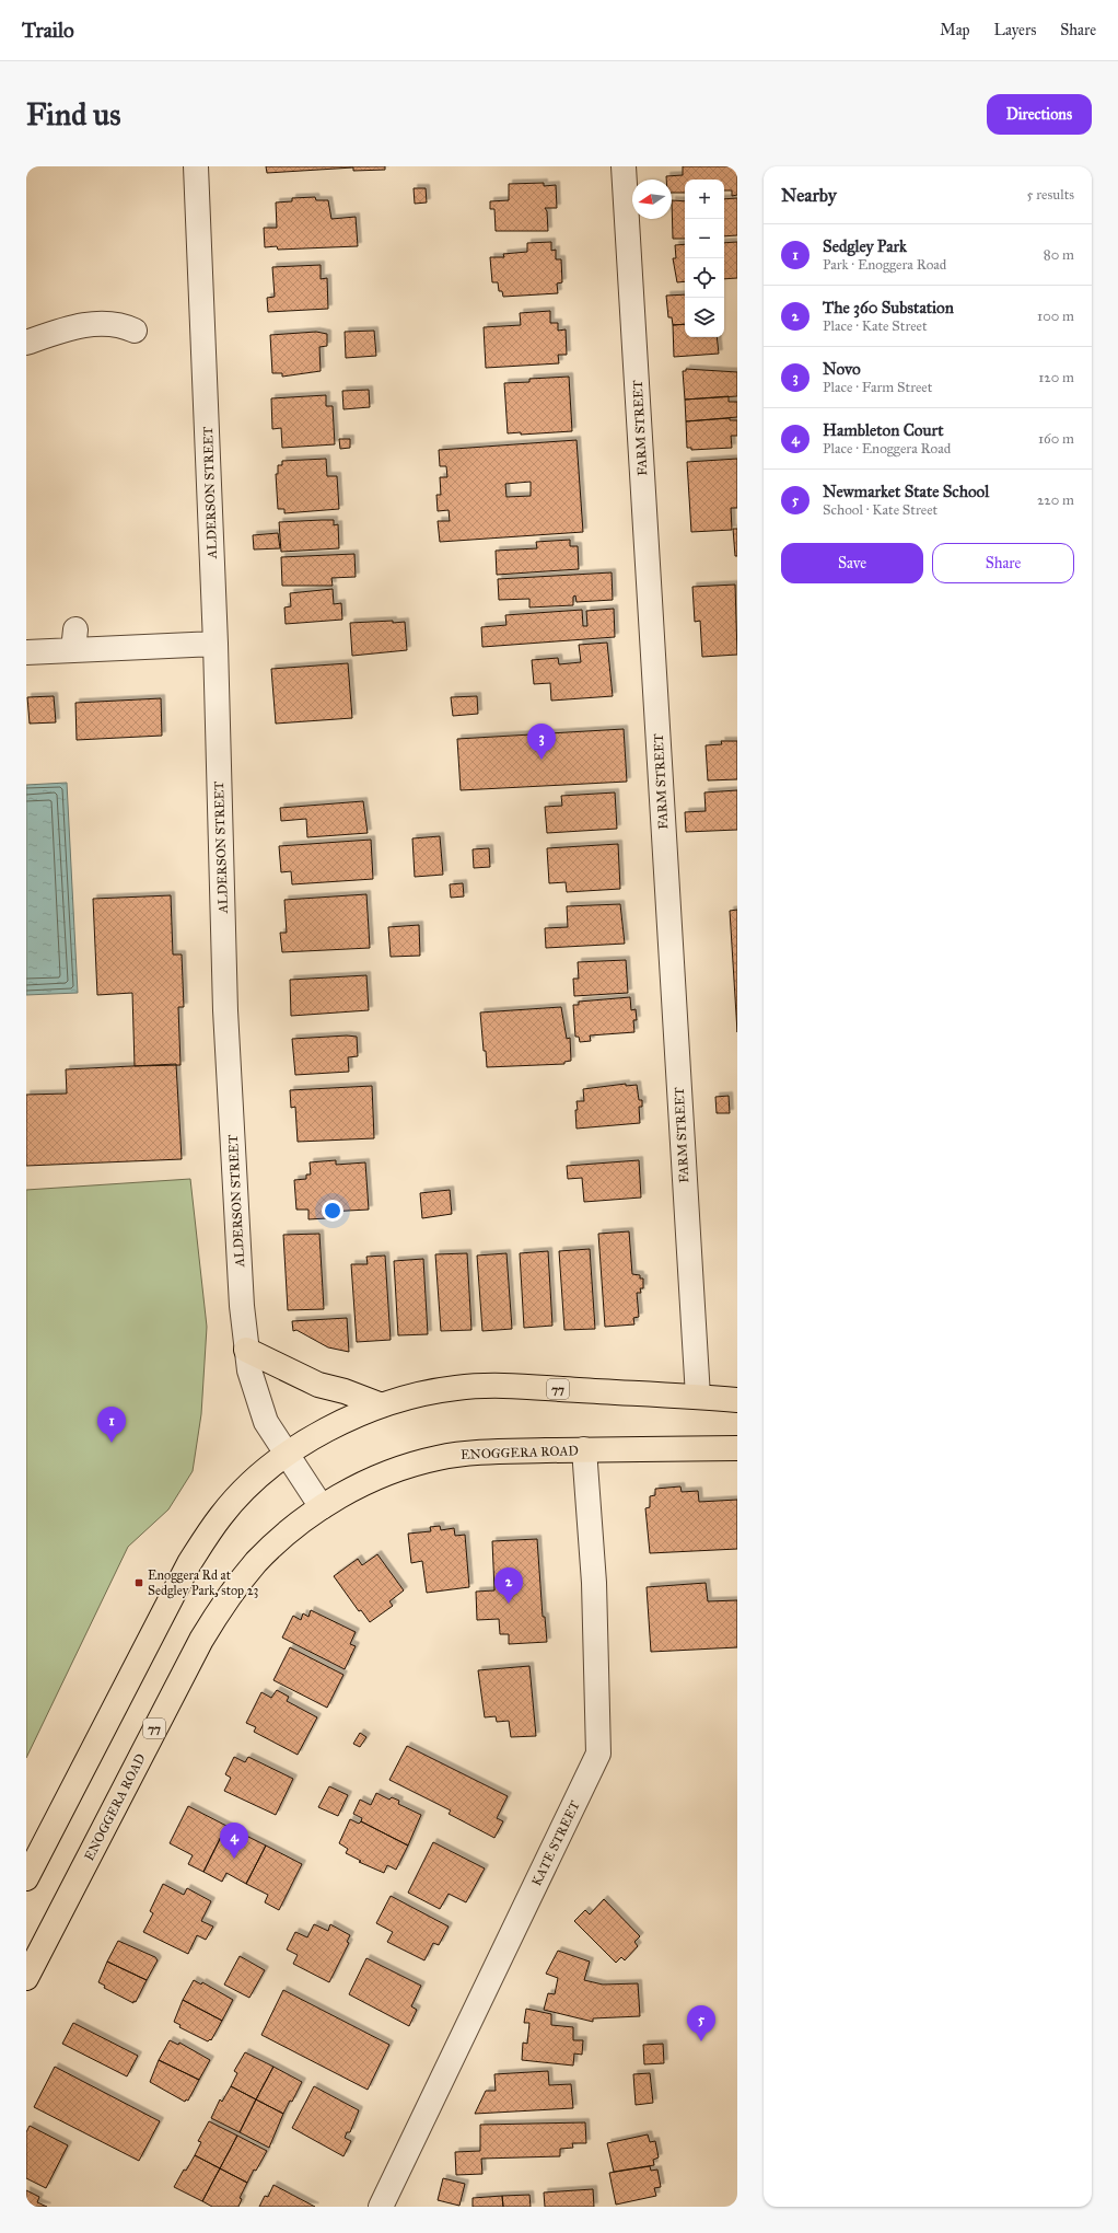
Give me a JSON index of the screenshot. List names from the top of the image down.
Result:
{
  "streets": {
    "main road": ["77", "ENOGGERA ROAD"],
    "street": ["FARM STREET", "ALDERSON STREET", "KATE STREET"]
  },
  "crossings": [
    ["FARM STREET", "77"],
    ["ALDERSON STREET", "77"],
    ["ALDERSON STREET", "ENOGGERA ROAD"],
    ["ENOGGERA ROAD", "KATE STREET"]
  ],
  "places": {
    "transit": ["Enoggera Rd at Sedgley Park, stop 23"]
  },
  "north": "left",
  "page": {
    "header": "Trailo",
    "nav": ["Map", "Layers", "Share"],
    "buttons": [
      "Directions",
      ["Save", "Share"]
    ],
    "title": "Find us",
    "heading": ["Nearby", "5 results"],
    "map_buttons": ["+", "−"],
    "list": [
      {
        "mark": "1",
        "name": "Sedgley Park",
        "note": "Park · Enoggera Road",
        "value": "80 m"
      },
      {
        "mark": "2",
        "name": "The 360 Substation",
        "note": "Place · Kate Street",
        "value": "100 m"
      },
      {
        "mark": "3",
        "name": "Novo",
        "note": "Place · Farm Street",
        "value": "120 m"
      },
      {
        "mark": "4",
        "name": "Hambleton Court",
        "note": "Place · Enoggera Road",
        "value": "160 m"
      },
      {
        "mark": "5",
        "name": "Newmarket State School",
        "note": "School · Kate Street",
        "value": "220 m"
      }
    ],
    "pins": [
      "3",
      "1",
      "2",
      "4",
      "5"
    ]
  }
}
